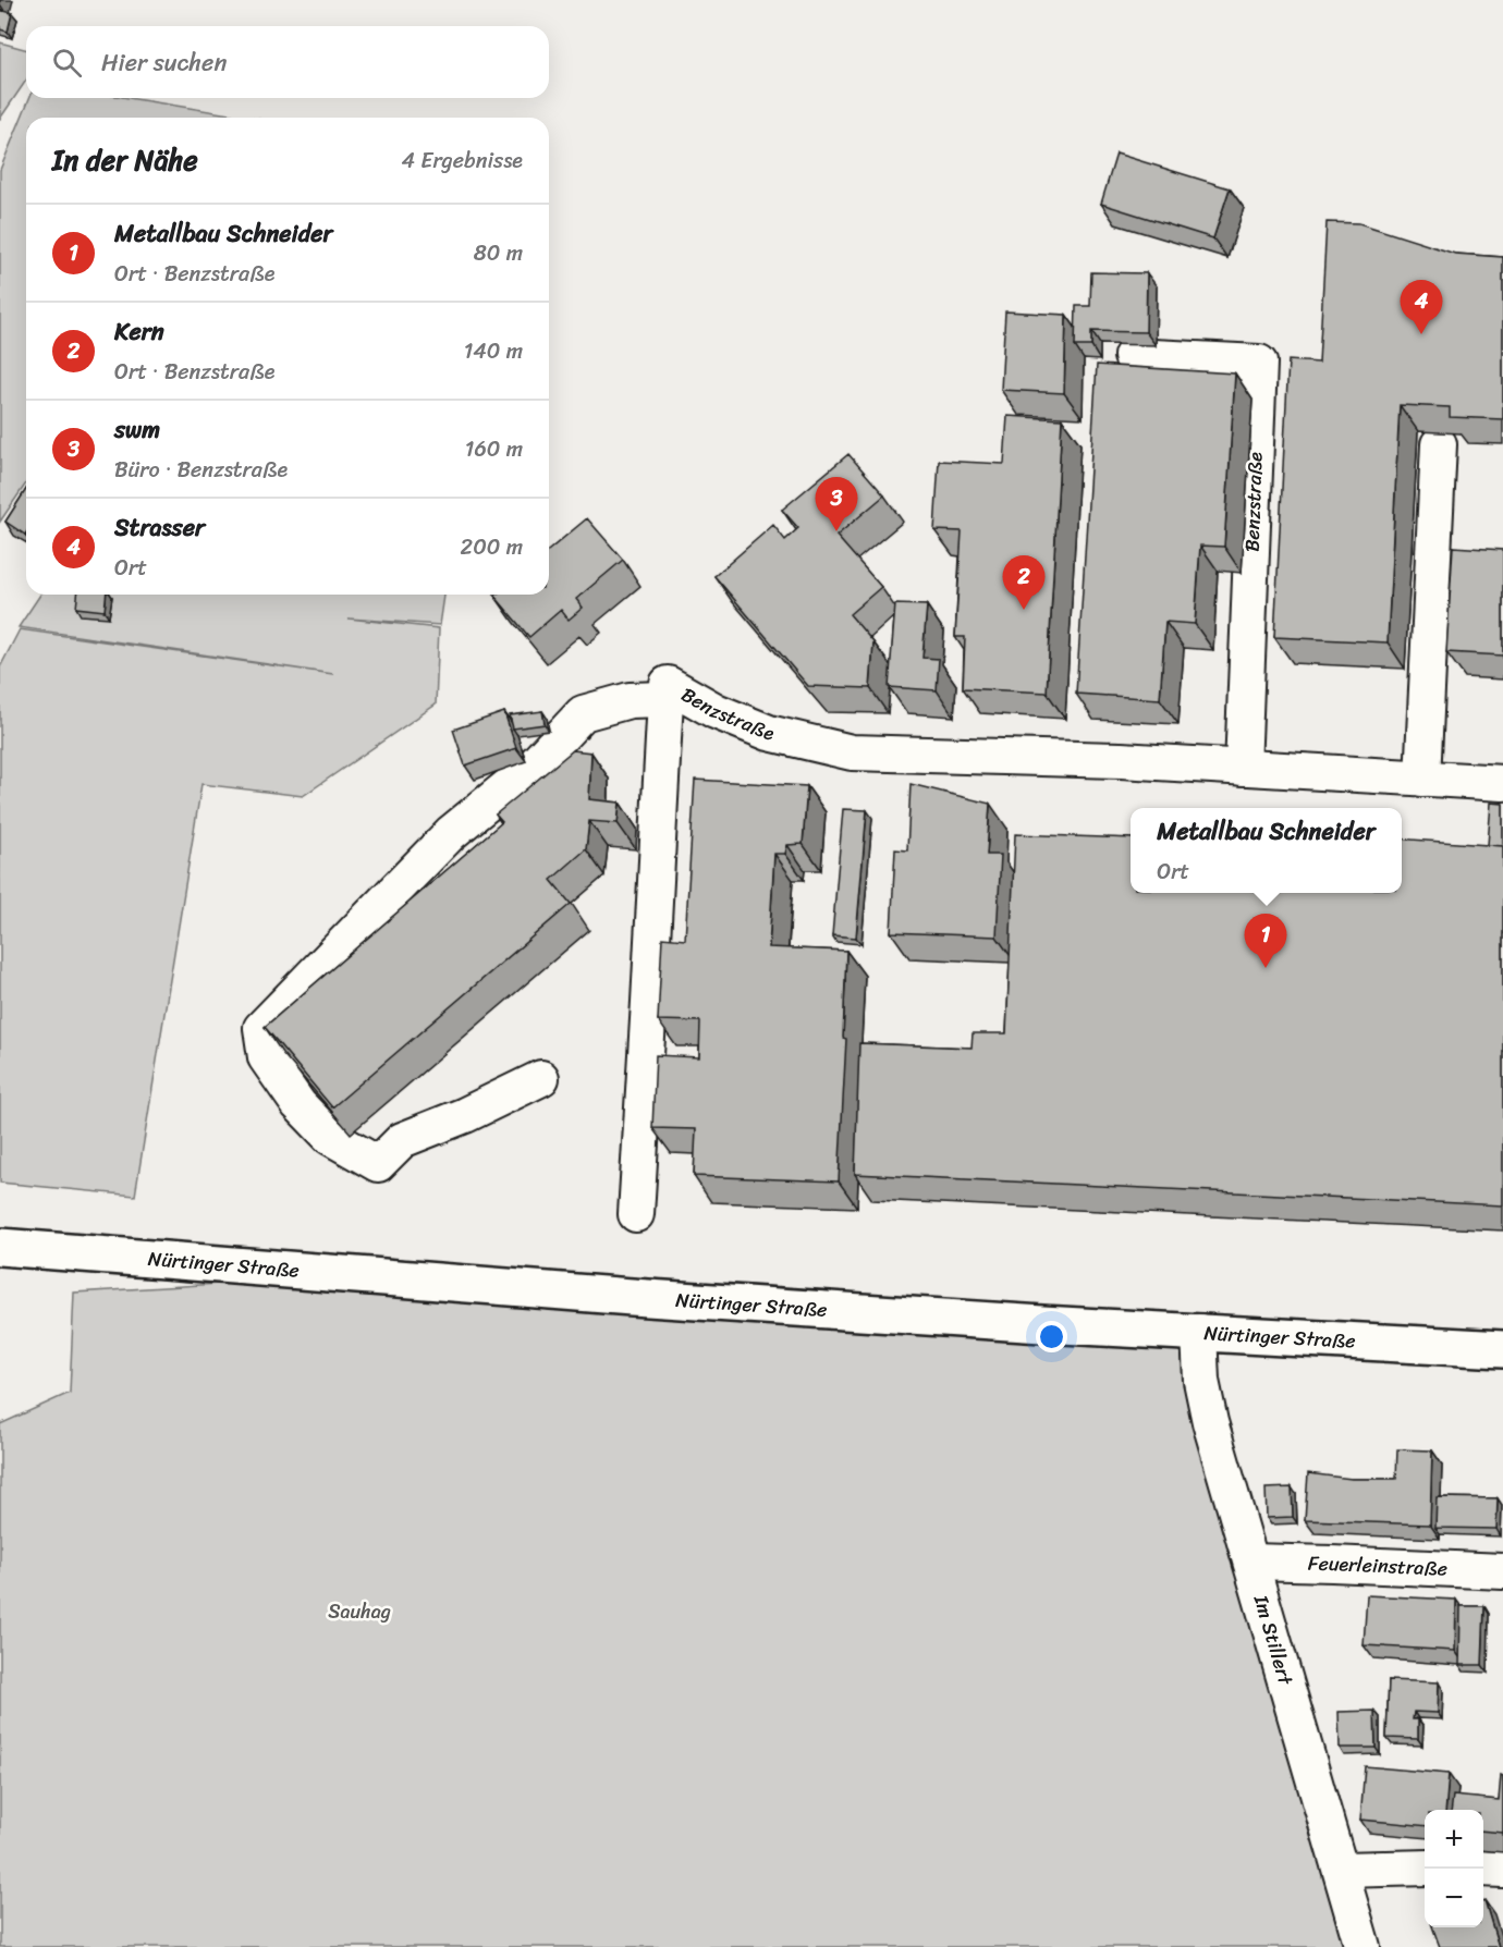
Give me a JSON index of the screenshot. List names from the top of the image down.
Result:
{
  "streets": {
    "main road": ["Nürtinger Straße"],
    "street": ["Benzstraße", "Feuerleinstraße", "Im Stillert"]
  },
  "crossings": [
    ["Nürtinger Straße", "Im Stillert"],
    ["Feuerleinstraße", "Im Stillert"]
  ],
  "parks": ["Sauhag"],
  "page": {
    "search": "Hier suchen",
    "heading": ["In der Nähe", "4 Ergebnisse"],
    "list": [
      {
        "mark": "1",
        "name": "Metallbau Schneider",
        "note": "Ort · Benzstraße",
        "value": "80 m"
      },
      {
        "mark": "2",
        "name": "Kern",
        "note": "Ort · Benzstraße",
        "value": "140 m"
      },
      {
        "mark": "3",
        "name": "swm",
        "note": "Büro · Benzstraße",
        "value": "160 m"
      },
      {
        "mark": "4",
        "name": "Strasser",
        "note": "Ort",
        "value": "200 m"
      }
    ],
    "pins": [
      "4",
      "3",
      "2",
      "1"
    ],
    "popup": ["Metallbau Schneider", "Ort"],
    "map_buttons": ["+", "−"]
  }
}
